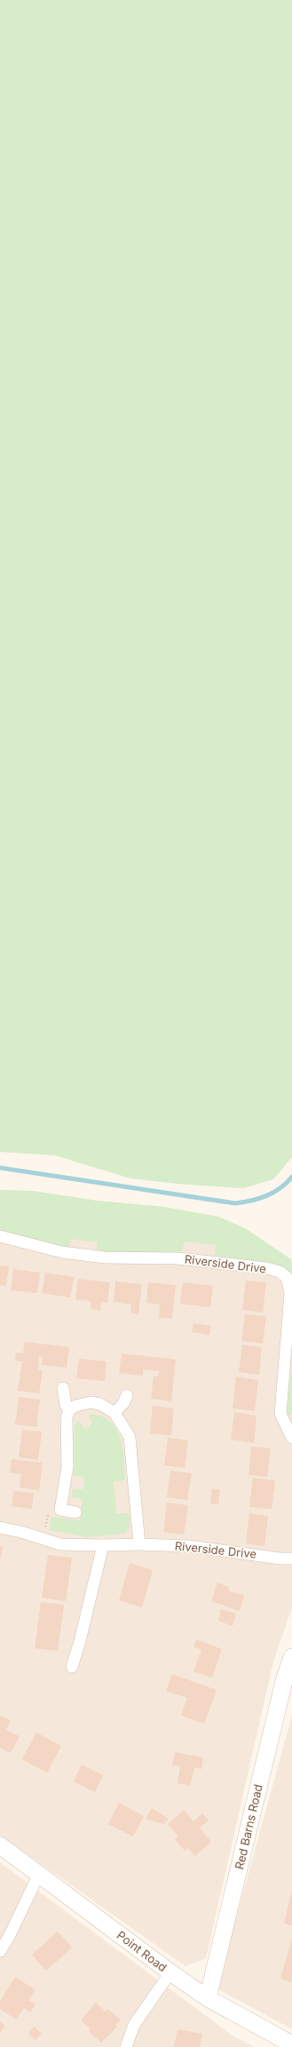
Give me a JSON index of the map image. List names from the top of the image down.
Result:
{
  "streets": {
    "street": ["Riverside Drive", "Red Barns Road", "Point Road"]
  },
  "crossings": [
    ["Red Barns Road", "Point Road"]
  ]
}
